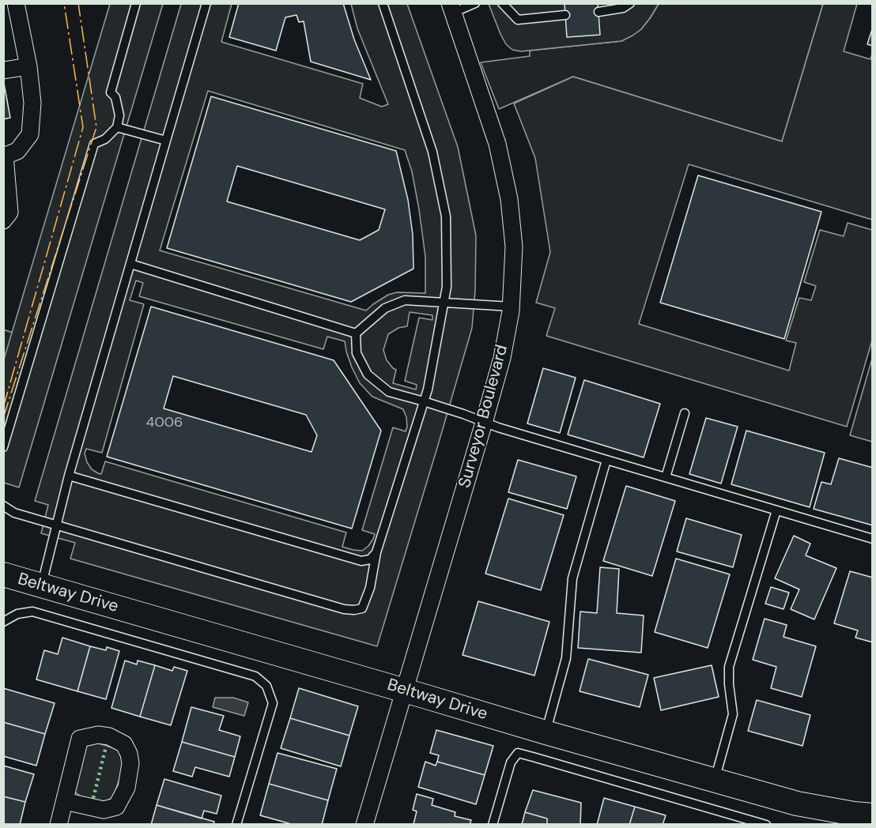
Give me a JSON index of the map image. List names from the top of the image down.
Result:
{
  "streets": {
    "street": ["Surveyor Boulevard", "Beltway Drive"]
  },
  "crossings": [
    ["Surveyor Boulevard", "Beltway Drive"]
  ],
  "house_numbers": ["4006"]
}
